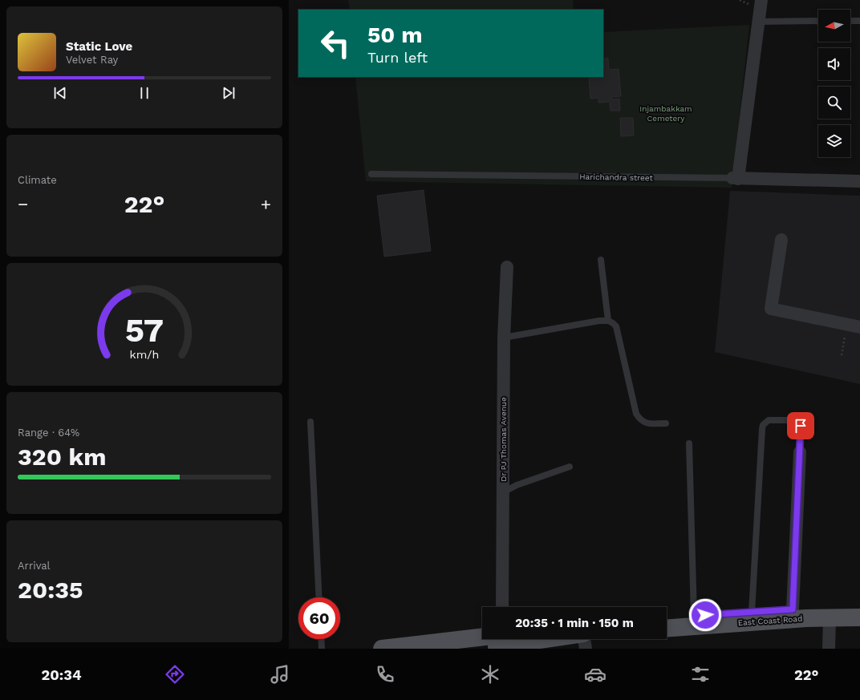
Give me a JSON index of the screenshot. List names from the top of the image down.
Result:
{
  "streets": {
    "main road": ["East Coast Road"],
    "street": ["Harichandra street", "Dr PJ Thomas Avenue"]
  },
  "parks": ["Injambakkam Cemetery"],
  "north": "left",
  "page": {
    "turn": ["50 m", "Turn left"],
    "song": ["Static Love", "Velvet Ray"],
    "tile": [
      "Climate",
      ["Range · 64%", "320 km"],
      ["Arrival", "20:35"]
    ],
    "heat": ["−", "22°", "+"],
    "limit": "60",
    "trip": "20:35 · 1 min · 150 m",
    "tabs": ["20:34", "22°"],
    "gauge": ["57", "km/h"]
  }
}
